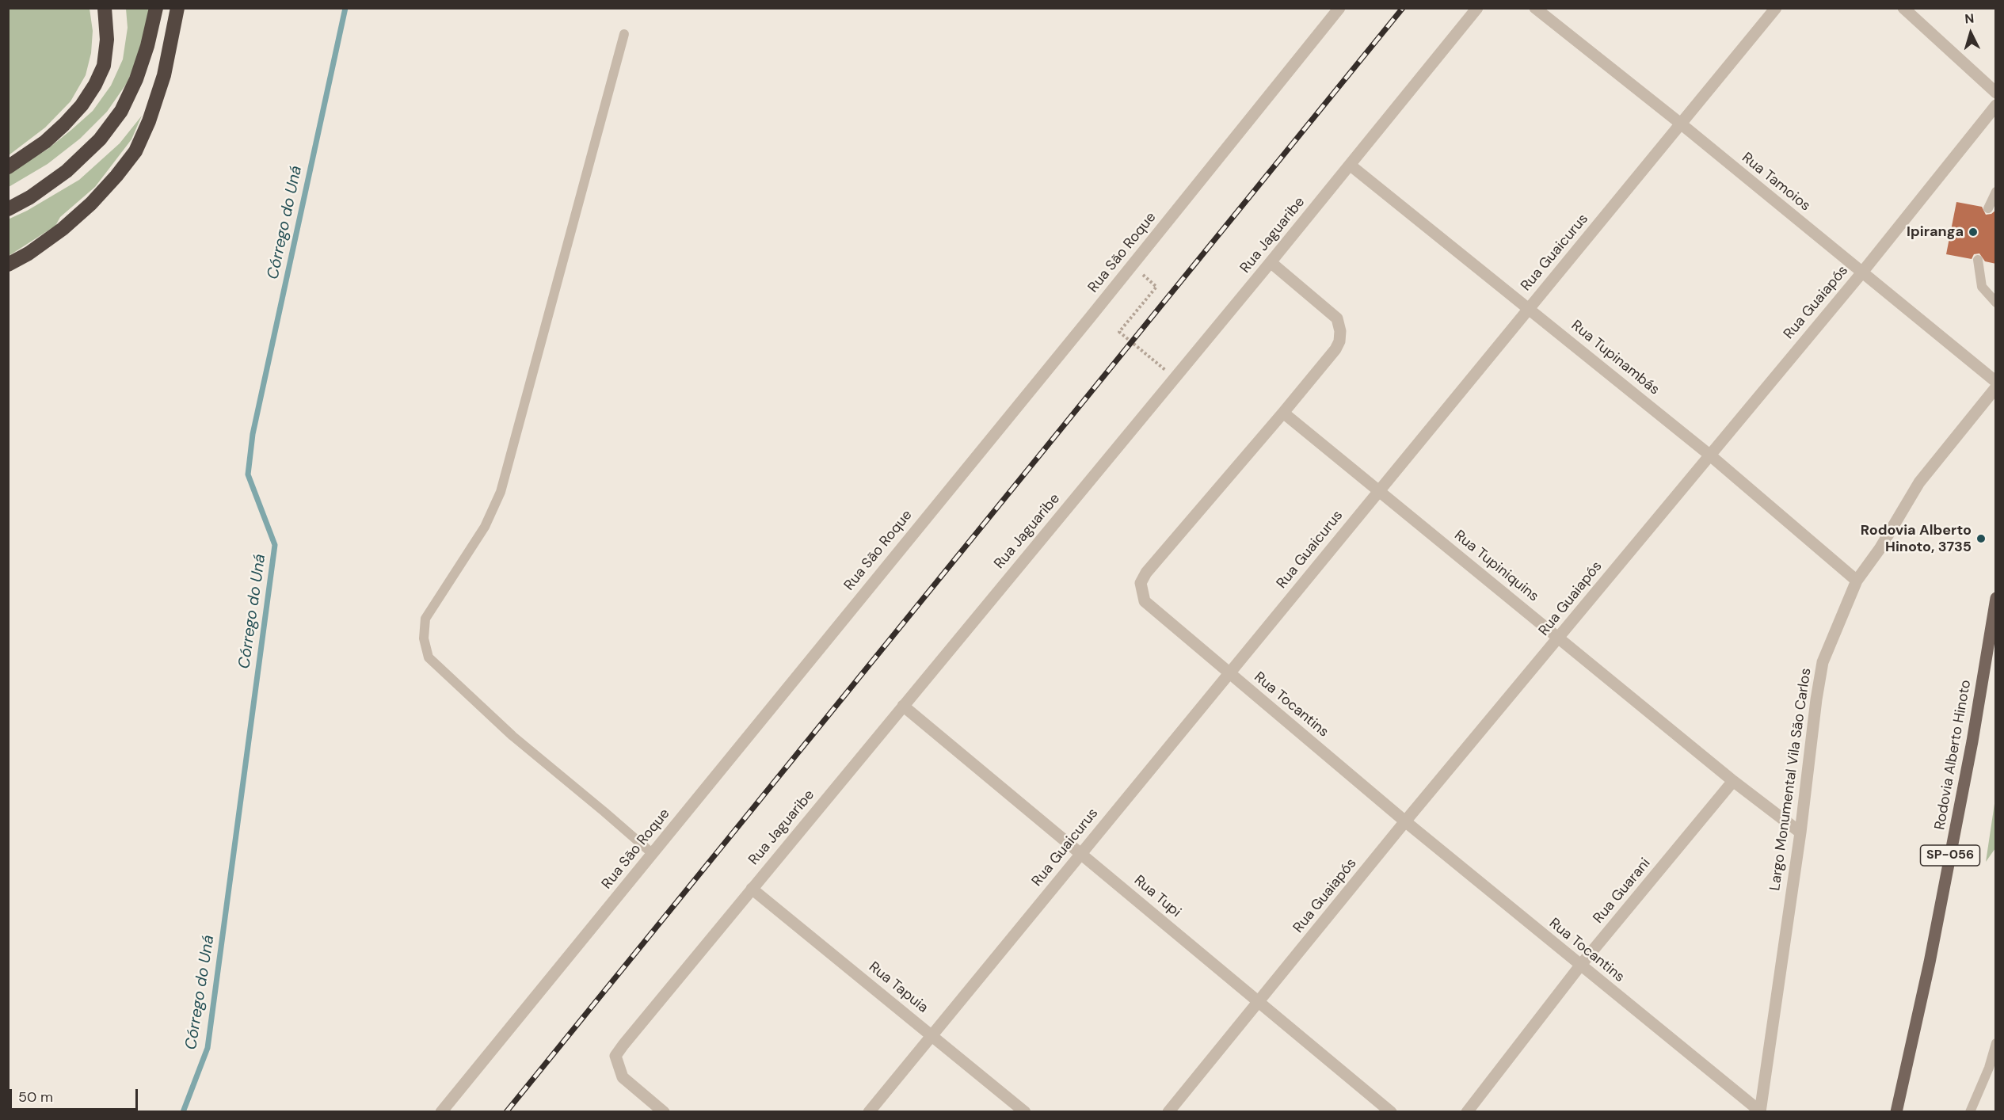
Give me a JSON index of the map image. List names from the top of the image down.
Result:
{
  "streets": {
    "main road": ["Rodovia Alberto Hinoto", "SP-056"],
    "street": [
      "Rua Tamoios",
      "Rua Jaguaribe",
      "Rua São Roque",
      "Rua Guaicurus",
      "Rua Guaiapós",
      "Rua Tupinambás",
      "Rua Tupiniquins",
      "Rua Tocantins",
      "Largo Monumental Vila São Carlos",
      "Rua Guarani",
      "Rua Tupi",
      "Rua Tapuia"
    ]
  },
  "crossings": [
    ["Rua Tamoios", "Rua Guaicurus"],
    ["Rua Tamoios", "Rua Guaiapós"],
    ["Rua Jaguaribe", "Rua Tupinambás"],
    ["Rua Jaguaribe", "Rua Tocantins"],
    ["Rua Jaguaribe", "Rua Tupi"],
    ["Rua Jaguaribe", "Rua Tapuia"],
    ["Rua Guaicurus", "Rua Tupinambás"],
    ["Rua Guaicurus", "Rua Tupiniquins"],
    ["Rua Guaicurus", "Rua Tocantins"],
    ["Rua Guaicurus", "Rua Tupi"],
    ["Rua Guaicurus", "Rua Tapuia"],
    ["Rua Guaiapós", "Rua Tupinambás"],
    ["Rua Guaiapós", "Rua Tupiniquins"],
    ["Rua Guaiapós", "Rua Tocantins"],
    ["Rua Guaiapós", "Rua Tupi"],
    ["Rua Tupinambás", "Largo Monumental Vila São Carlos"],
    ["Rua Tupiniquins", "Rua Tocantins"],
    ["Rua Tupiniquins", "Largo Monumental Vila São Carlos"],
    ["Rua Tupiniquins", "Rua Guarani"],
    ["Rua Tocantins", "Largo Monumental Vila São Carlos"],
    ["Rua Tocantins", "Rua Guarani"]
  ],
  "water": ["Córrego do Uná"],
  "places": ["Ipiranga", "Rodovia Alberto Hinoto, 3735"],
  "scale_bar": "50 m",
  "north": "top"
}
